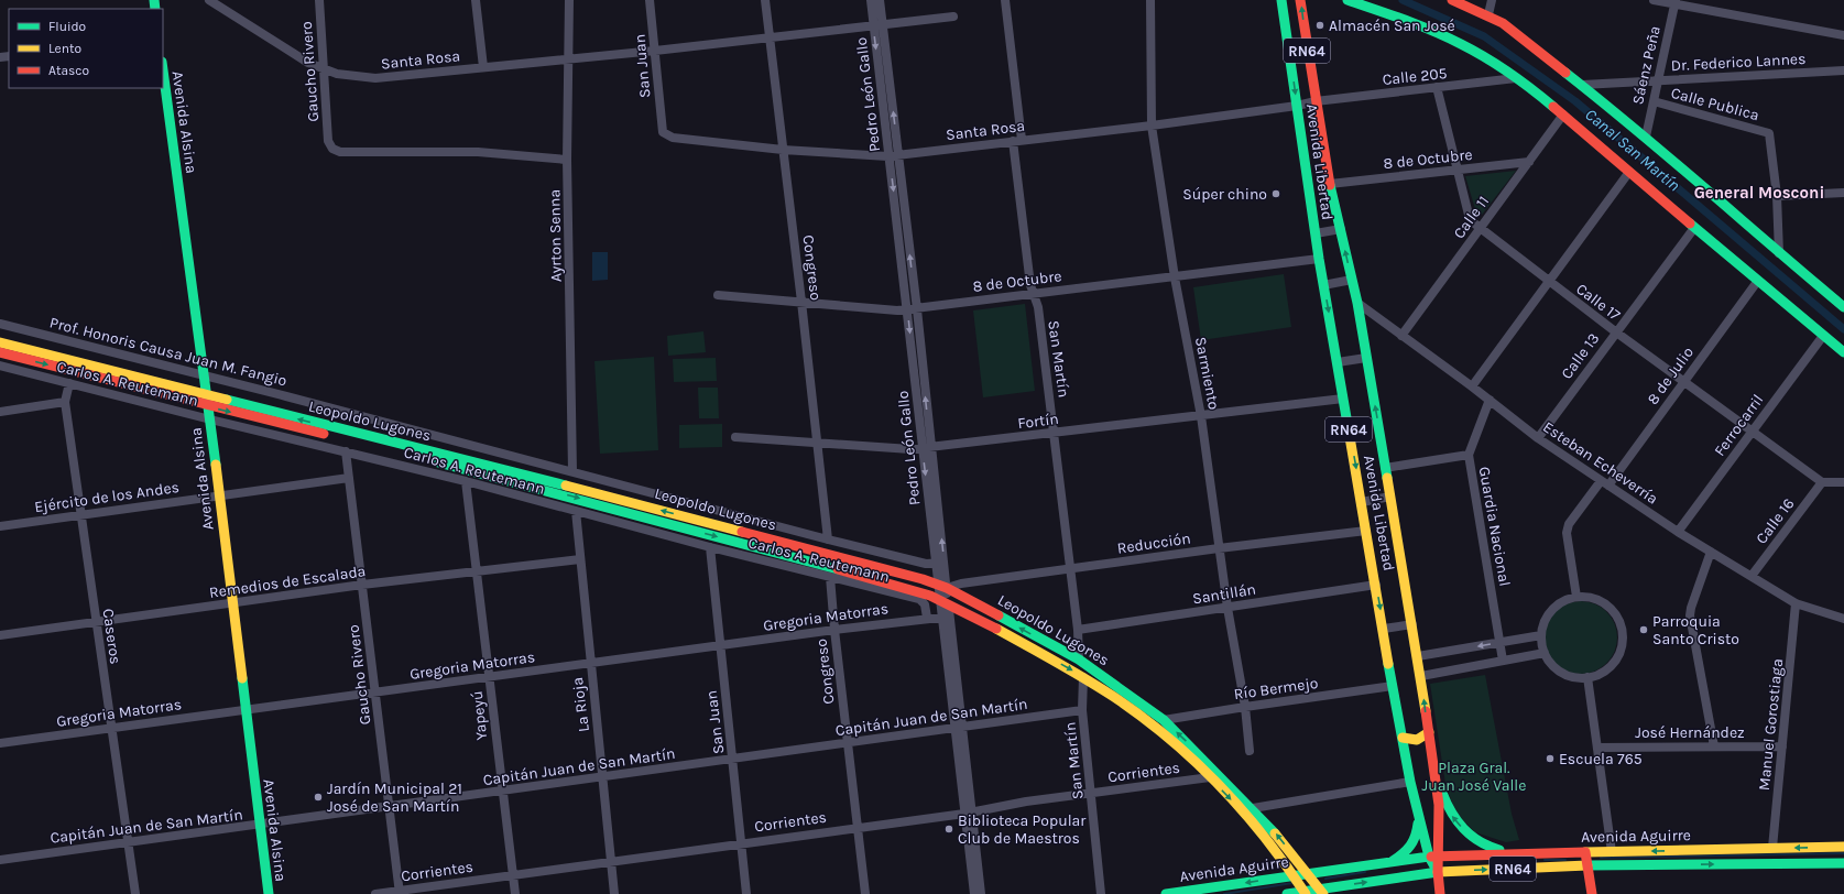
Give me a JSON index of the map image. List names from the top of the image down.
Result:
{
  "streets": {
    "main road": [
      "RN64",
      "Avenida Alsina",
      "Avenida Libertad",
      "Leopoldo Lugones",
      "Avenida Aguirre"
    ],
    "street": [
      "Santa Rosa",
      "Dr. Federico Lannes",
      "Sáenz Peña",
      "San Juan",
      "Gaucho Rivero",
      "Calle 205",
      "Pedro León Gallo",
      "Calle Publica",
      "8 de Octubre",
      "Calle 11",
      "Ayrton Senna",
      "Congreso",
      "Calle 17",
      "Prof. Honoris Causa Juan M. Fangio",
      "Calle 13",
      "San Martín",
      "Sarmiento",
      "8 de Julio",
      "Carlos A. Reutemann",
      "Fortín",
      "Ferrocarril",
      "Esteban Echeverría",
      "Ejército de los Andes",
      "Calle 16",
      "Guardia Nacional",
      "Reducción",
      "Remedios de Escalada",
      "Santillán",
      "Gregoria Matorras",
      "Caseros",
      "Río Bermejo",
      "La Rioja",
      "Yapeyú",
      "Capitán Juan de San Martín",
      "Manuel Gorostiaga",
      "José Hernández",
      "Corrientes"
    ]
  },
  "crossings": [
    ["Santa Rosa", "San Juan"],
    ["Santa Rosa", "Gaucho Rivero"],
    ["Santa Rosa", "Calle 205"],
    ["Santa Rosa", "Pedro León Gallo"],
    ["Santa Rosa", "Avenida Libertad"],
    ["Santa Rosa", "Ayrton Senna"],
    ["Santa Rosa", "Congreso"],
    ["Santa Rosa", "San Martín"],
    ["Santa Rosa", "Sarmiento"],
    ["Dr. Federico Lannes", "Sáenz Peña"],
    ["Sáenz Peña", "Calle Publica"],
    ["San Juan", "Carlos A. Reutemann"],
    ["San Juan", "Gregoria Matorras"],
    ["San Juan", "Capitán Juan de San Martín"],
    ["San Juan", "Corrientes"],
    ["Gaucho Rivero", "Ayrton Senna"],
    ["Gaucho Rivero", "Carlos A. Reutemann"],
    ["Gaucho Rivero", "Ejército de los Andes"],
    ["Gaucho Rivero", "Remedios de Escalada"],
    ["Gaucho Rivero", "Gregoria Matorras"],
    ["Gaucho Rivero", "Capitán Juan de San Martín"],
    ["Gaucho Rivero", "Corrientes"],
    ["Calle 205", "Avenida Libertad"],
    ["Calle 205", "Calle 17"],
    ["Pedro León Gallo", "8 de Octubre"],
    ["Pedro León Gallo", "Prof. Honoris Causa Juan M. Fangio"],
    ["Pedro León Gallo", "Leopoldo Lugones"],
    ["Pedro León Gallo", "Fortín"],
    ["Pedro León Gallo", "Reducción"],
    ["Pedro León Gallo", "Gregoria Matorras"],
    ["Pedro León Gallo", "Capitán Juan de San Martín"],
    ["Pedro León Gallo", "Corrientes"],
    ["Avenida Alsina", "Prof. Honoris Causa Juan M. Fangio"],
    ["Avenida Alsina", "Carlos A. Reutemann"],
    ["Avenida Alsina", "Leopoldo Lugones"],
    ["Avenida Alsina", "Ejército de los Andes"],
    ["Avenida Alsina", "Remedios de Escalada"],
    ["Avenida Alsina", "Gregoria Matorras"],
    ["Avenida Alsina", "Capitán Juan de San Martín"],
    ["8 de Octubre", "Avenida Libertad"],
    ["8 de Octubre", "Calle 11"],
    ["8 de Octubre", "Congreso"],
    ["8 de Octubre", "Calle 17"],
    ["8 de Octubre", "San Martín"],
    ["8 de Octubre", "Sarmiento"],
    ["Avenida Libertad", "Fortín"],
    ["Avenida Libertad", "Esteban Echeverría"],
    ["Avenida Libertad", "Reducción"],
    ["Avenida Libertad", "Santillán"],
    ["Avenida Libertad", "Río Bermejo"],
    ["Avenida Libertad", "Avenida Aguirre"],
    ["Calle 11", "Calle 17"],
    ["Calle 11", "Esteban Echeverría"],
    ["Ayrton Senna", "Prof. Honoris Causa Juan M. Fangio"],
    ["Congreso", "Prof. Honoris Causa Juan M. Fangio"],
    ["Congreso", "Carlos A. Reutemann"],
    ["Congreso", "Fortín"],
    ["Congreso", "Gregoria Matorras"],
    ["Congreso", "Capitán Juan de San Martín"],
    ["Congreso", "Corrientes"],
    ["Calle 17", "Calle 13"],
    ["Calle 17", "8 de Julio"],
    ["Calle 17", "Ferrocarril"],
    ["Calle 17", "Calle 16"],
    ["Calle 13", "Esteban Echeverría"],
    ["San Martín", "Leopoldo Lugones"],
    ["San Martín", "Fortín"],
    ["San Martín", "Reducción"],
    ["San Martín", "Santillán"],
    ["San Martín", "Capitán Juan de San Martín"],
    ["San Martín", "Corrientes"],
    ["Sarmiento", "Fortín"],
    ["Sarmiento", "Reducción"],
    ["Sarmiento", "Santillán"],
    ["Sarmiento", "Río Bermejo"],
    ["8 de Julio", "Esteban Echeverría"],
    ["Carlos A. Reutemann", "Gregoria Matorras"],
    ["Carlos A. Reutemann", "Caseros"],
    ["Carlos A. Reutemann", "La Rioja"],
    ["Carlos A. Reutemann", "Yapeyú"],
    ["Leopoldo Lugones", "Reducción"],
    ["Leopoldo Lugones", "Río Bermejo"],
    ["Leopoldo Lugones", "Corrientes"],
    ["Leopoldo Lugones", "Avenida Aguirre"],
    ["Ferrocarril", "Esteban Echeverría"],
    ["Esteban Echeverría", "Calle 16"],
    ["Esteban Echeverría", "Guardia Nacional"],
    ["Esteban Echeverría", "Manuel Gorostiaga"],
    ["Ejército de los Andes", "Caseros"],
    ["Remedios de Escalada", "Caseros"],
    ["Remedios de Escalada", "La Rioja"],
    ["Remedios de Escalada", "Yapeyú"],
    ["Gregoria Matorras", "Caseros"],
    ["Gregoria Matorras", "La Rioja"],
    ["Gregoria Matorras", "Yapeyú"],
    ["Caseros", "Capitán Juan de San Martín"],
    ["La Rioja", "Capitán Juan de San Martín"],
    ["La Rioja", "Corrientes"],
    ["Yapeyú", "Capitán Juan de San Martín"],
    ["Yapeyú", "Corrientes"],
    ["Manuel Gorostiaga", "José Hernández"],
    ["Manuel Gorostiaga", "Avenida Aguirre"]
  ],
  "districts": ["General Mosconi"],
  "water": ["Canal San Martín"],
  "parks": ["Plaza Gral. Juan José Valle"],
  "places": [
    "Almacén San José",
    "Súper chino",
    "Parroquia Santo Cristo",
    "Escuela 765",
    "Jardín Municipal 21 José de San Martín",
    "Biblioteca Popular Club de Maestros"
  ],
  "legend": ["Fluido", "Lento", "Atasco"]
}
